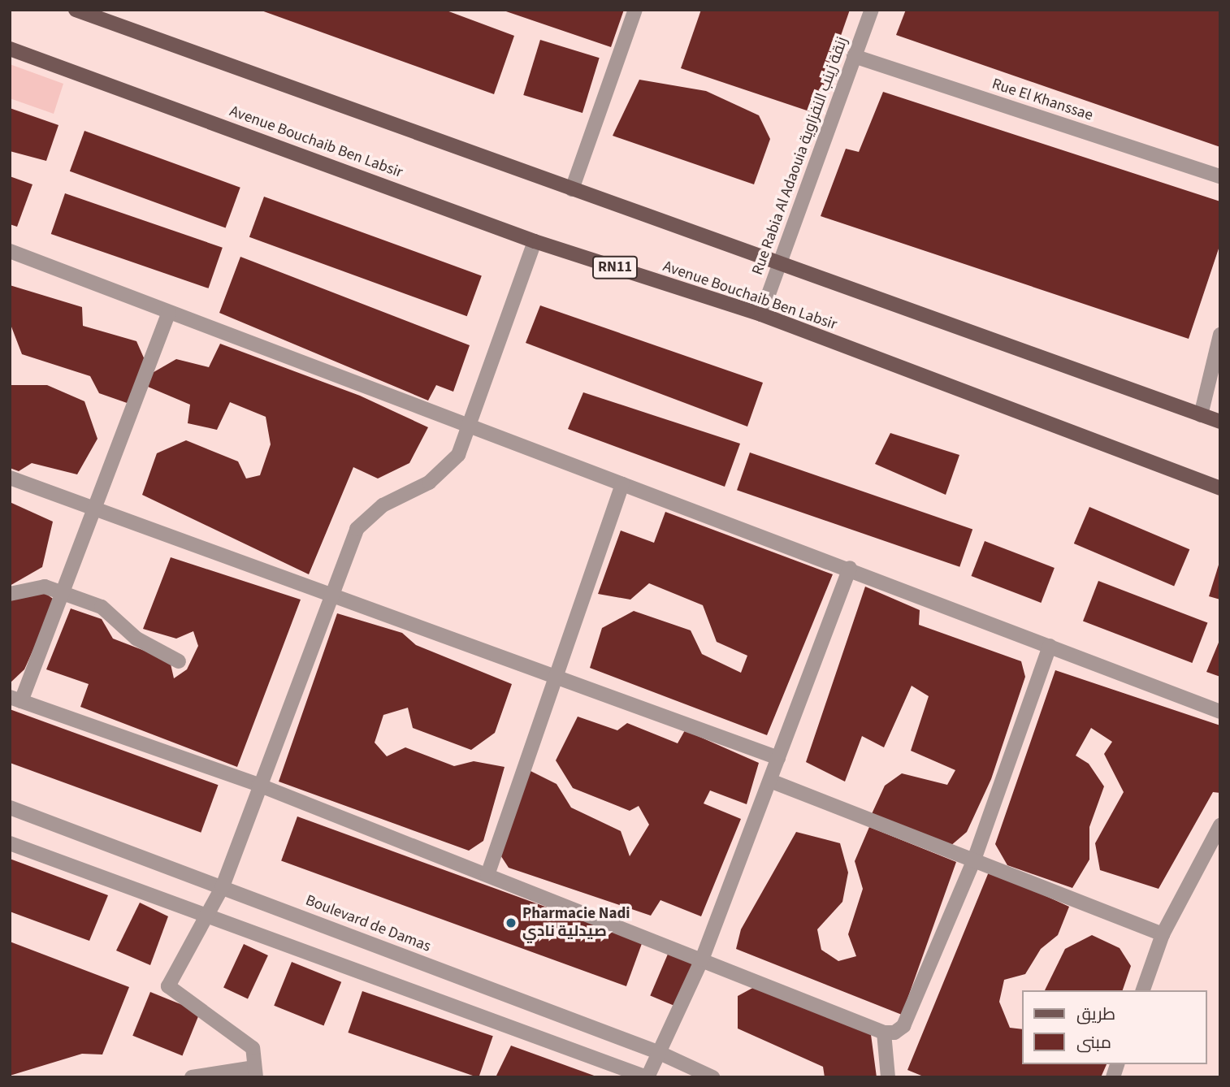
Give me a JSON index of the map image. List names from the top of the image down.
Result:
{
  "streets": {
    "main road": ["Avenue Bouchaib Ben Labsir", "RN11"],
    "street": ["Rue El Khanssae", "Rue Rabia Al Adaouia زنقة زينب النفزاوية", "Boulevard de Damas"]
  },
  "crossings": [
    ["Rue El Khanssae", "Rue Rabia Al Adaouia زنقة زينب النفزاوية"],
    ["Avenue Bouchaib Ben Labsir", "Rue Rabia Al Adaouia زنقة زينب النفزاوية"]
  ],
  "places": ["Pharmacie Nadi صيدلية نادي"],
  "legend": ["طريق", "مبنى"]
}
